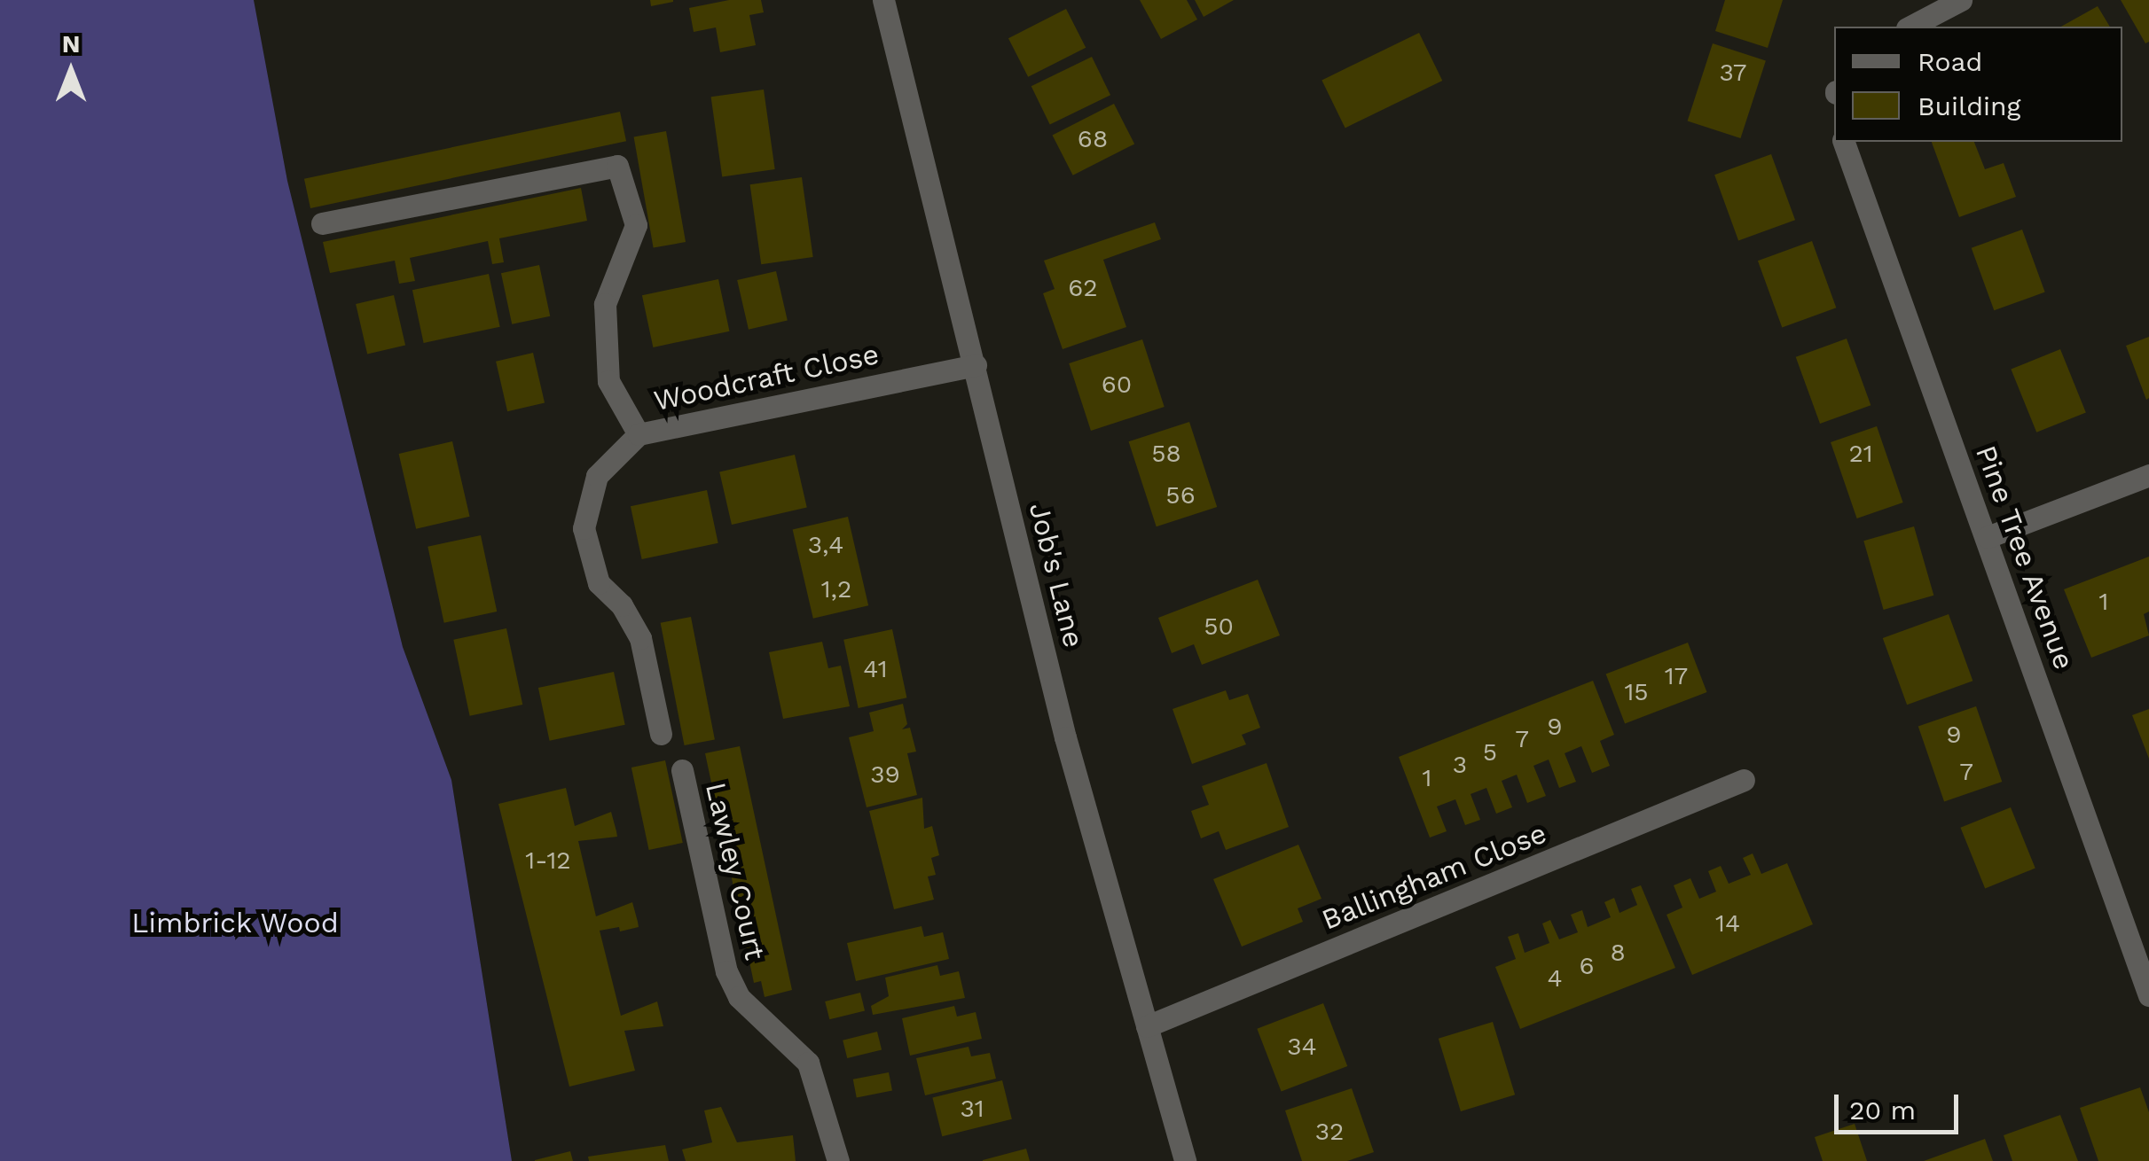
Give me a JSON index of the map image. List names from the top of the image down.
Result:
{
  "streets": {
    "street": [
      "Woodcraft Close",
      "Pine Tree Avenue",
      "Job's Lane",
      "Lawley Court",
      "Ballingham Close"
    ]
  },
  "crossings": [
    ["Woodcraft Close", "Job's Lane"],
    ["Job's Lane", "Ballingham Close"]
  ],
  "parks": ["Limbrick Wood"],
  "house_numbers": [
    "37",
    "68",
    "62",
    "60",
    "58",
    "21",
    "56",
    "3,4",
    "1,2",
    "1",
    "50",
    "41",
    "17",
    "15",
    "9",
    "9",
    "7",
    "5",
    "3",
    "7",
    "39",
    "1",
    "1-12",
    "14",
    "8",
    "6",
    "4",
    "34",
    "31",
    "32"
  ],
  "legend": ["Road", "Building"],
  "scale_bar": "20 m",
  "north": "top"
}
